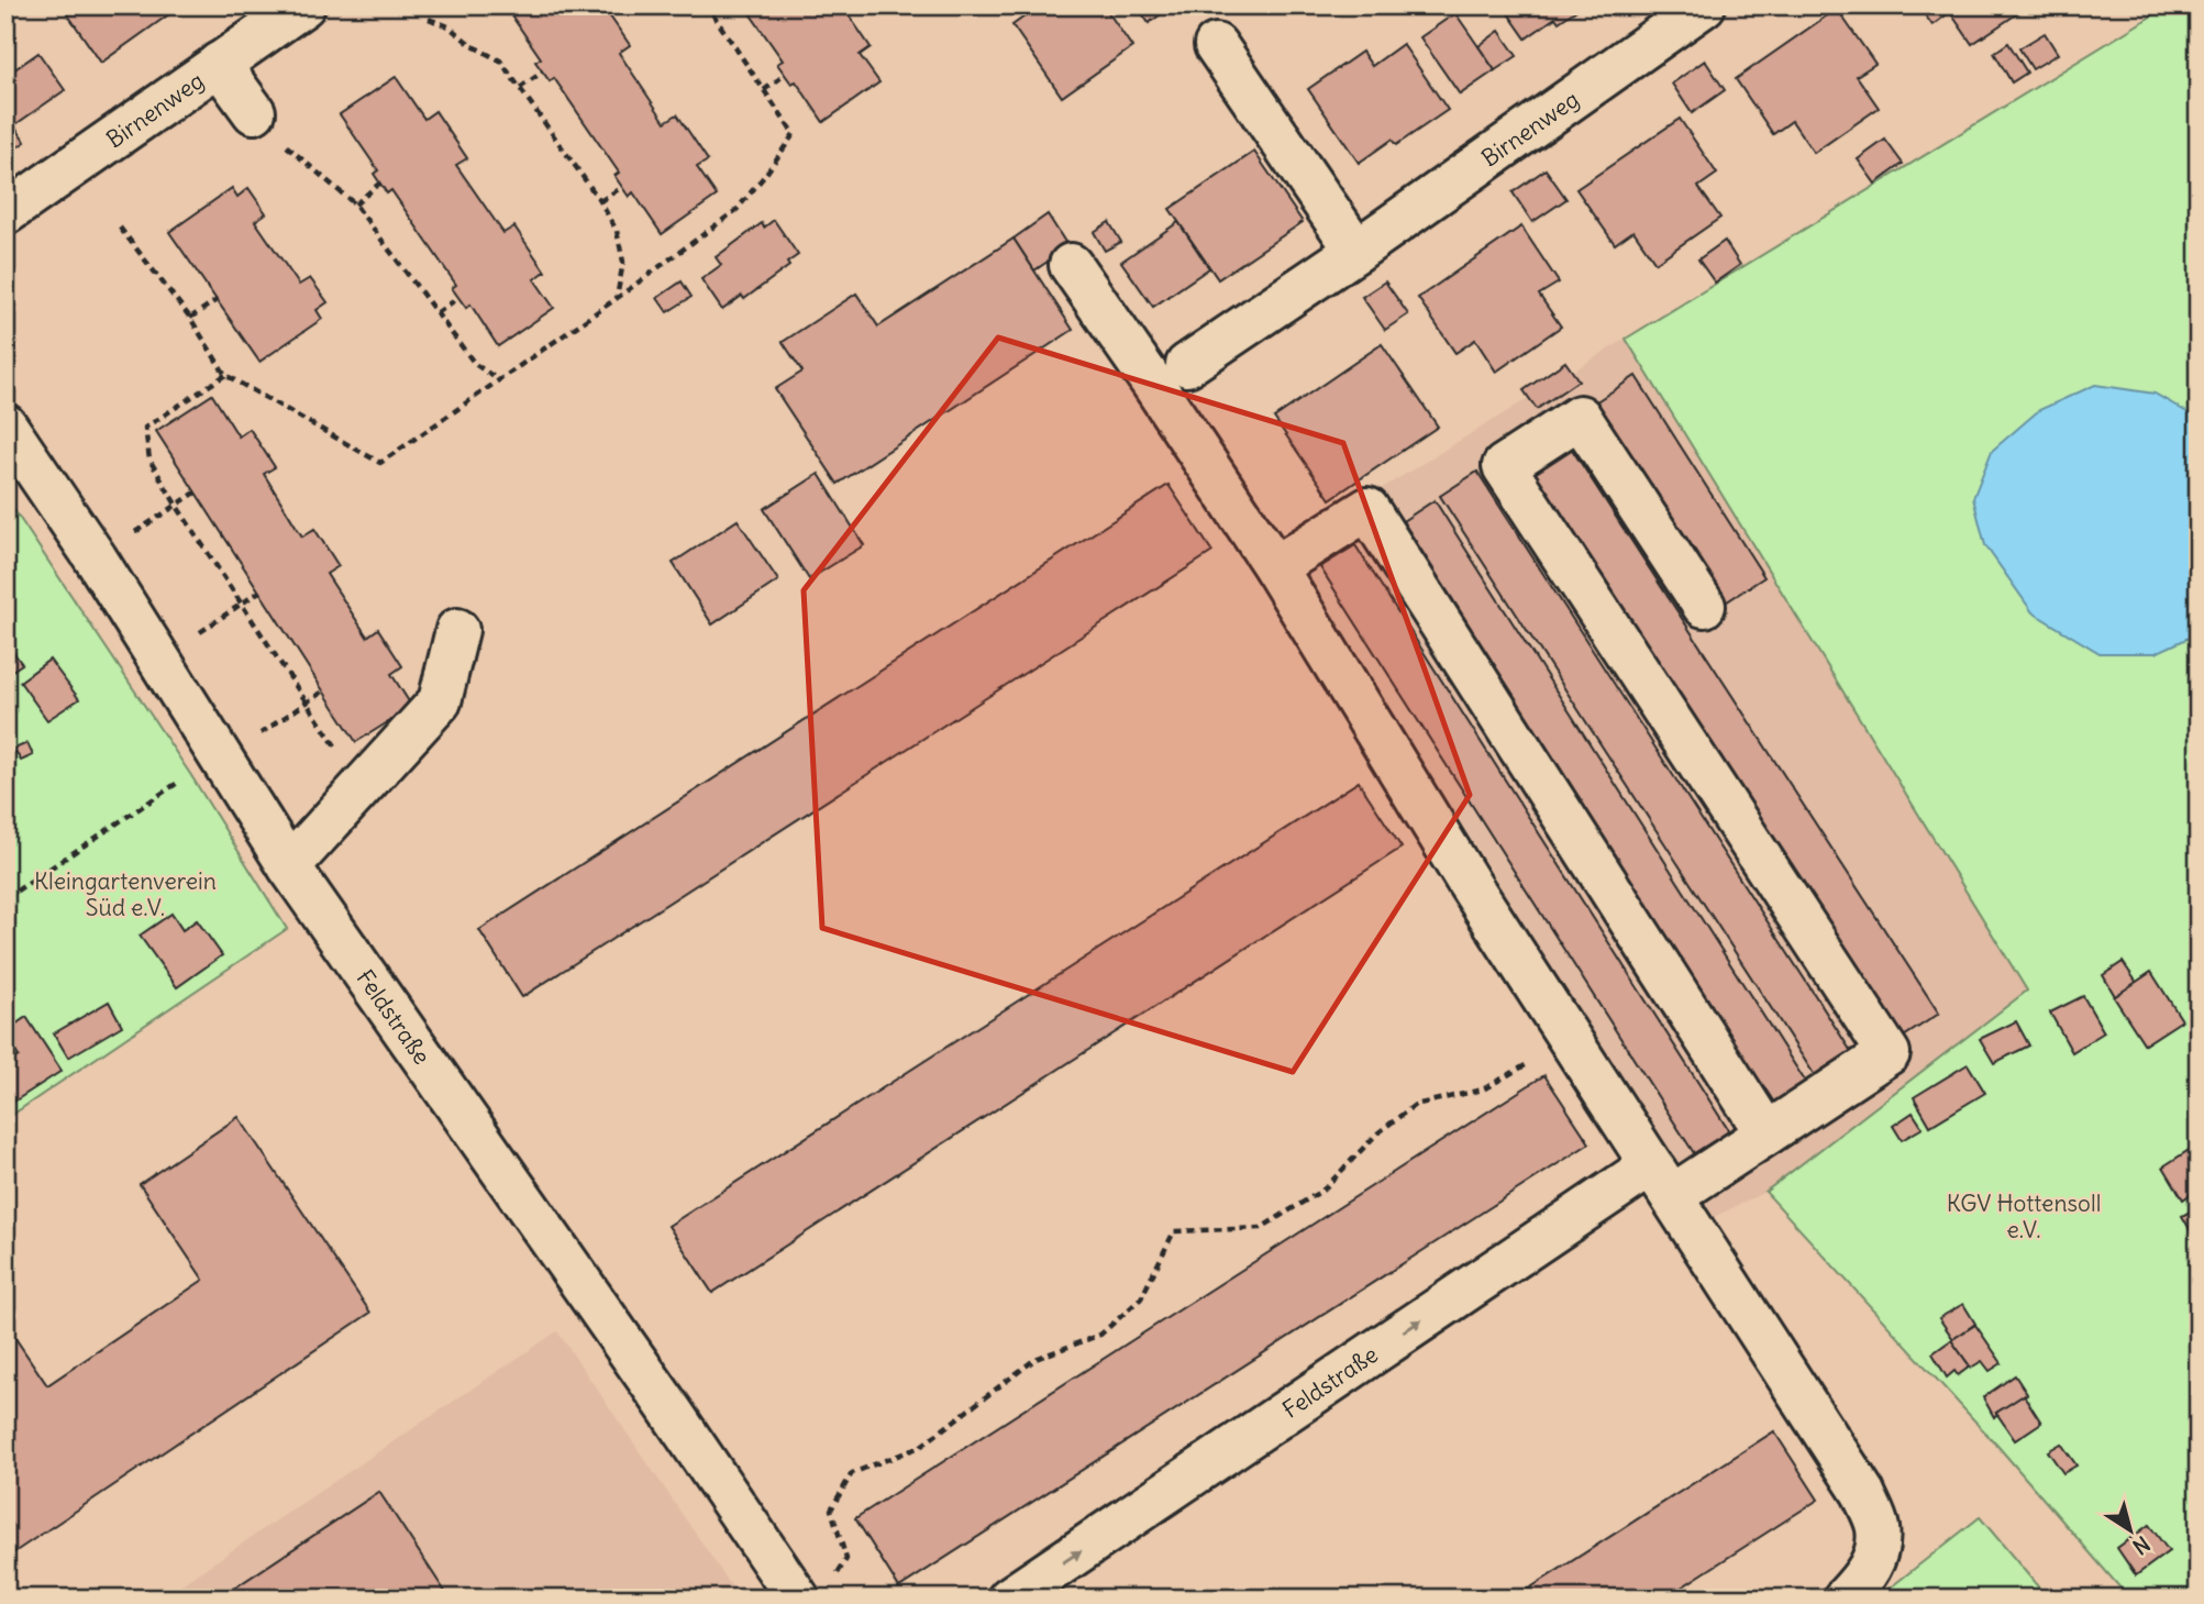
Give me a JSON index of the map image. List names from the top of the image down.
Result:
{
  "streets": {
    "street": ["Birnenweg", "Feldstraße"]
  },
  "parks": ["Kleingartenverein Süd e.V.", "KGV Hottensoll e.V."],
  "north": "bottom right"
}
